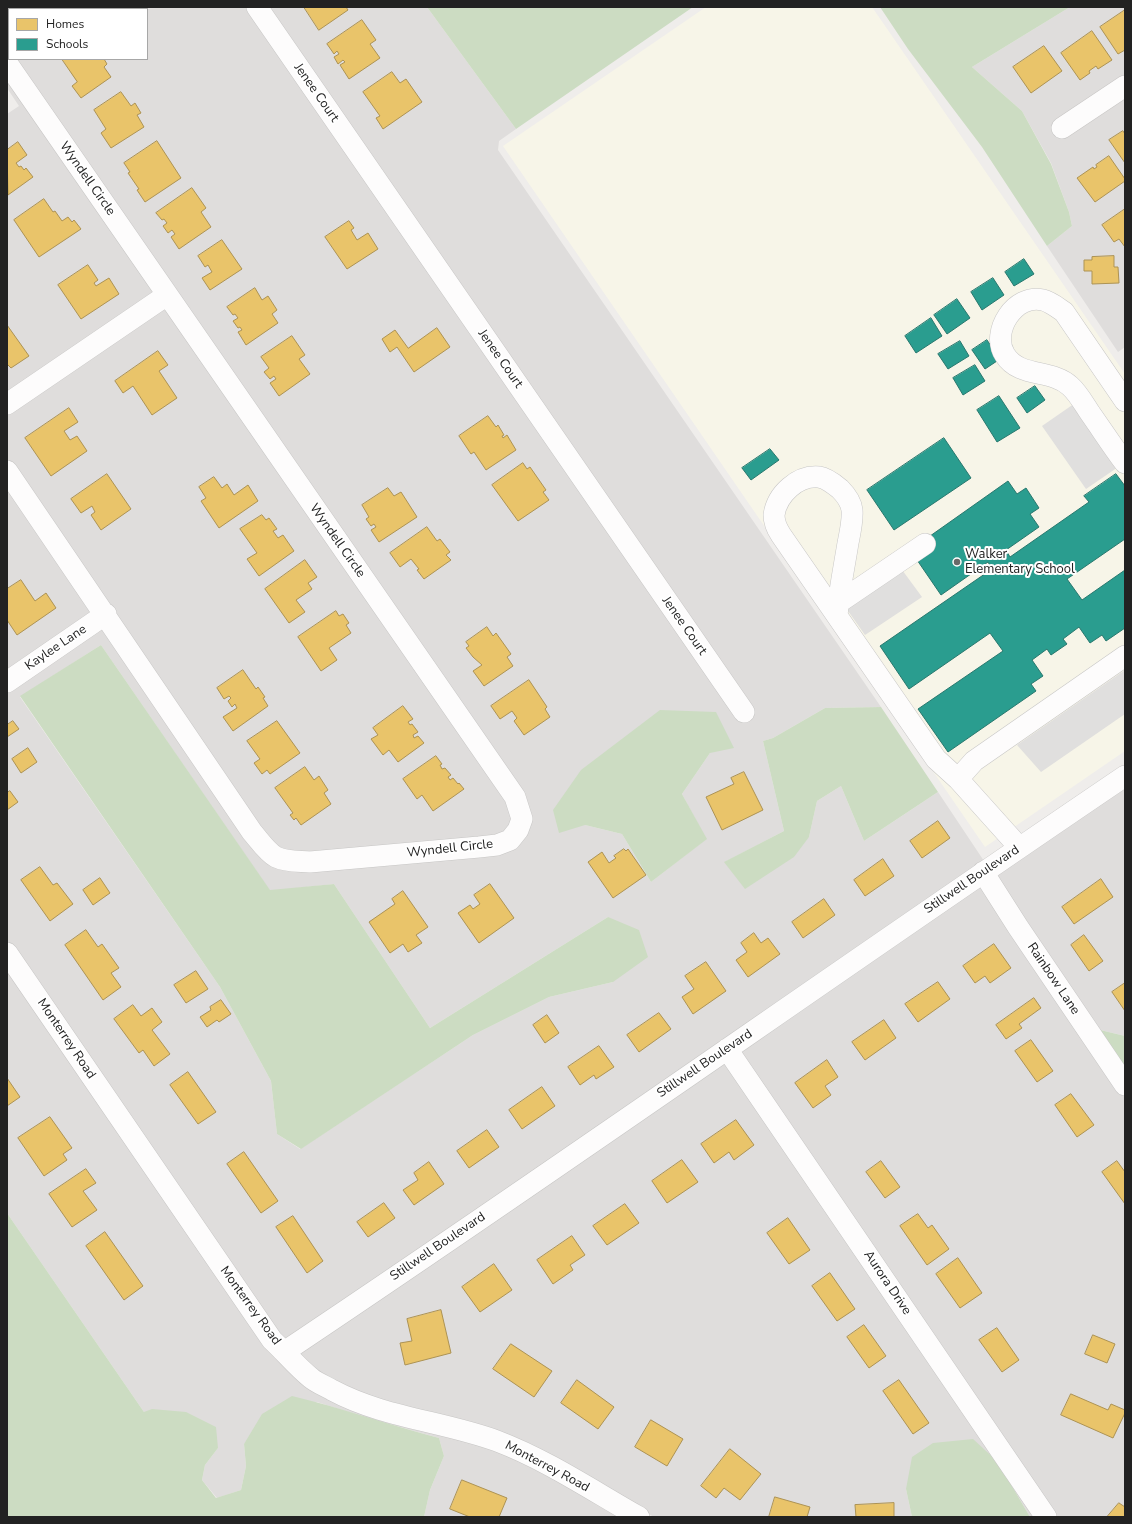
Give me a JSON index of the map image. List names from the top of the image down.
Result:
{
  "streets": {
    "street": [
      "Jenee Court",
      "Wyndell Circle",
      "Kaylee Lane",
      "Stillwell Boulevard",
      "Rainbow Lane",
      "Monterrey Road",
      "Aurora Drive"
    ]
  },
  "crossings": [
    ["Wyndell Circle", "Kaylee Lane"],
    ["Stillwell Boulevard", "Rainbow Lane"],
    ["Stillwell Boulevard", "Monterrey Road"],
    ["Stillwell Boulevard", "Aurora Drive"]
  ],
  "places": ["Walker Elementary School"],
  "legend": ["Homes", "Schools"]
}
